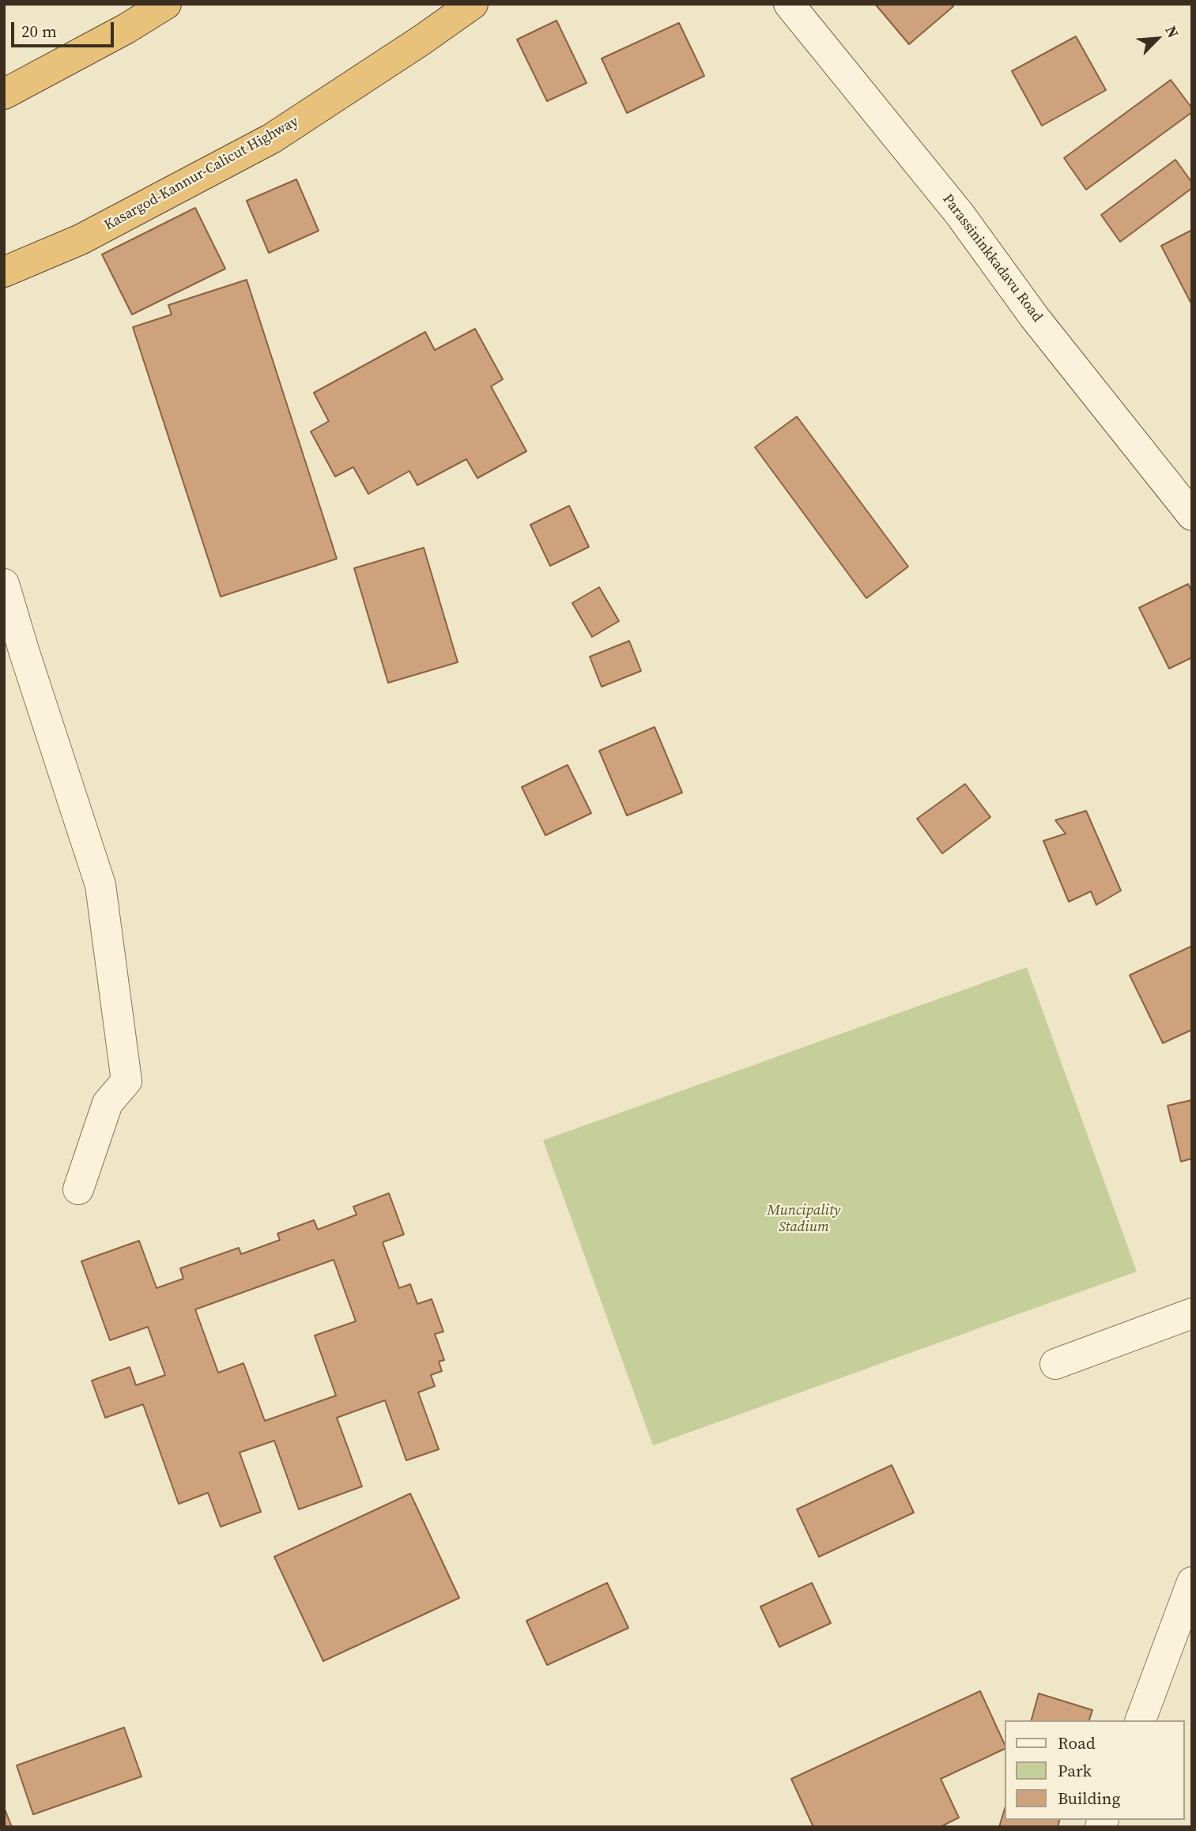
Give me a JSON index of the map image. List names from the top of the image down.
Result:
{
  "streets": {
    "highway": ["Kasargod-Kannur-Calicut Highway"],
    "street": ["Parassininkkadavu Road"]
  },
  "parks": ["Muncipality Stadium"],
  "legend": ["Road", "Park", "Building"],
  "scale_bar": "20 m",
  "north": "top right"
}
